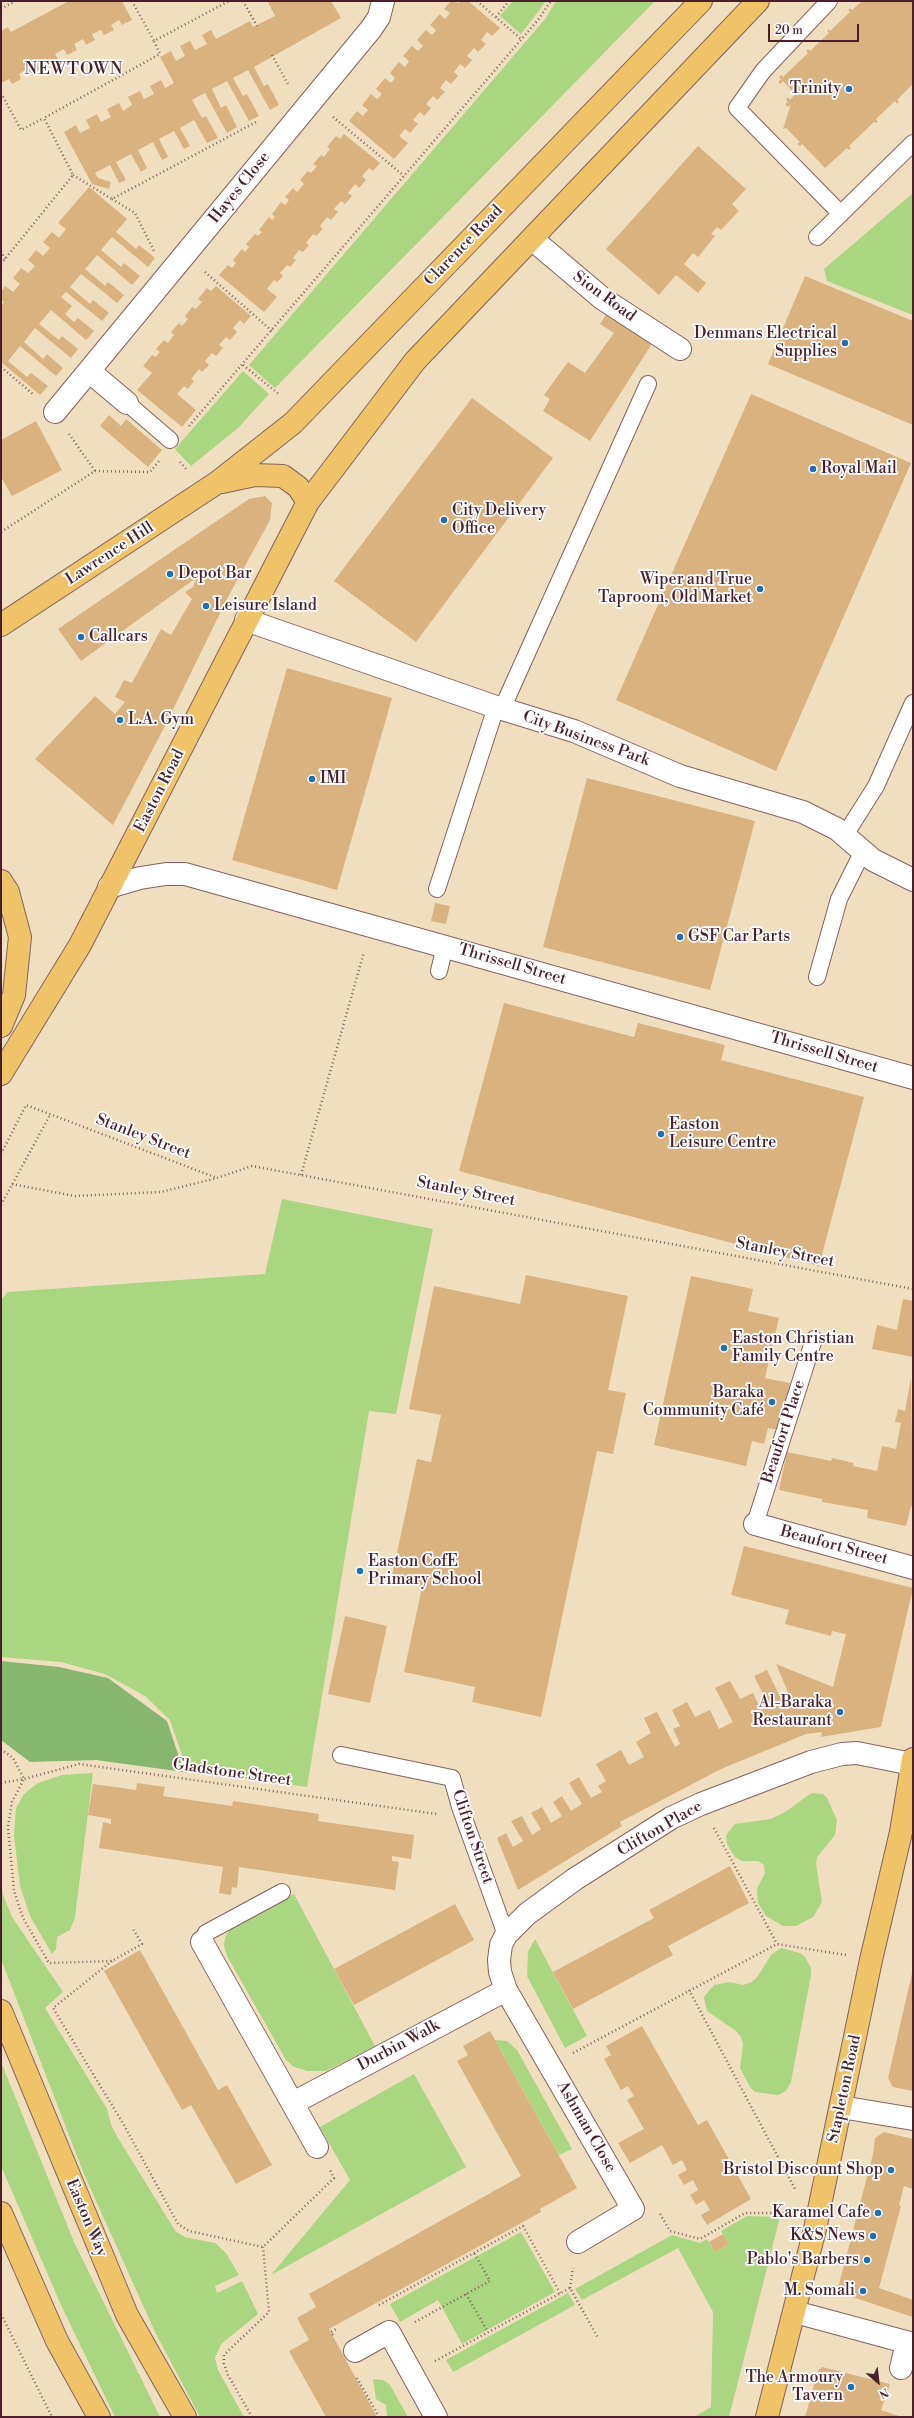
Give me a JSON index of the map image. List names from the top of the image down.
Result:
{
  "streets": {
    "main road": [
      "Clarence Road",
      "Lawrence Hill",
      "Easton Road",
      "Stapleton Road",
      "Easton Way"
    ],
    "street": [
      "Hayes Close",
      "Sion Road",
      "City Business Park",
      "Thrissell Street",
      "Beaufort Street",
      "Clifton Place",
      "Durbin Walk",
      "Ashman Close"
    ],
    "lane": ["Beaufort Place", "Clifton Street"],
    "path": ["Stanley Street", "Gladstone Street"]
  },
  "crossings": [
    ["Clarence Road", "Lawrence Hill"],
    ["City Business Park", "Easton Road"],
    ["Easton Road", "Thrissell Street"],
    ["Beaufort Place", "Beaufort Street"],
    ["Gladstone Street", "Clifton Street"],
    ["Clifton Place", "Clifton Street"],
    ["Clifton Place", "Durbin Walk"],
    ["Clifton Place", "Stapleton Road"],
    ["Clifton Place", "Ashman Close"],
    ["Durbin Walk", "Ashman Close"]
  ],
  "districts": ["NEWTOWN"],
  "places": [
    "Trinity",
    "Denmans Electrical Supplies",
    "Royal Mail",
    "City Delivery Office",
    "Depot Bar",
    "Wiper and True Taproom, Old Market",
    "Leisure Island",
    "Callcars",
    "L.A. Gym",
    "IMI",
    "GSF Car Parts",
    "Easton Leisure Centre",
    "Easton Christian Family Centre",
    "Baraka Community Café",
    "Easton CofE Primary School",
    "Al-Baraka Restaurant",
    "Bristol Discount Shop",
    "Karamel Cafe",
    "K&S News",
    "Pablo's Barbers",
    "M. Somali",
    "The Armoury Tavern"
  ],
  "scale_bar": "20 m",
  "north": "bottom right"
}
